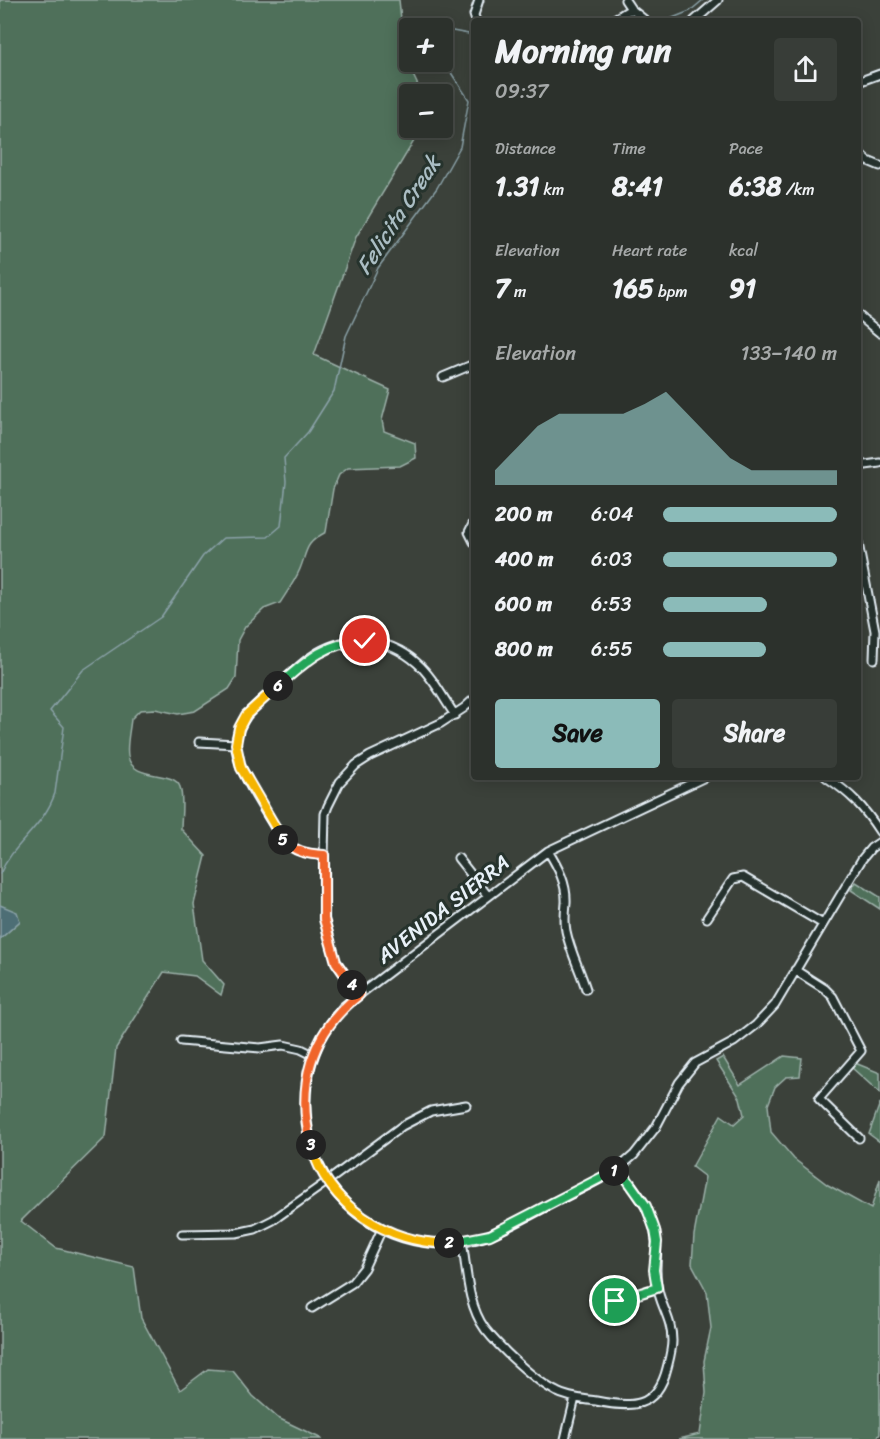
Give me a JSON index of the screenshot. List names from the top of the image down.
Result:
{
  "streets": {
    "street": ["AVENIDA SIERRA"]
  },
  "water": ["Felicita Creak"],
  "page": {
    "map_buttons": ["+", "−"],
    "heading": ["Morning run", "09:37"],
    "stats": [
      ["Distance", "1.31 km"],
      ["Time", "8:41"],
      ["Pace", "6:38 /km"],
      ["Elevation", "7 m"],
      ["Heart rate", "165 bpm"],
      ["kcal", "91"]
    ],
    "chart": ["Elevation", "133–140 m"],
    "list": [
      {
        "name": "200 m",
        "note": "6:04"
      },
      {
        "name": "400 m",
        "note": "6:03"
      },
      {
        "name": "600 m",
        "note": "6:53"
      },
      {
        "name": "800 m",
        "note": "6:55"
      }
    ],
    "pins": [
      "6",
      "5",
      "4",
      "3",
      "1",
      "2"
    ],
    "buttons": ["Save", "Share"]
  }
}
